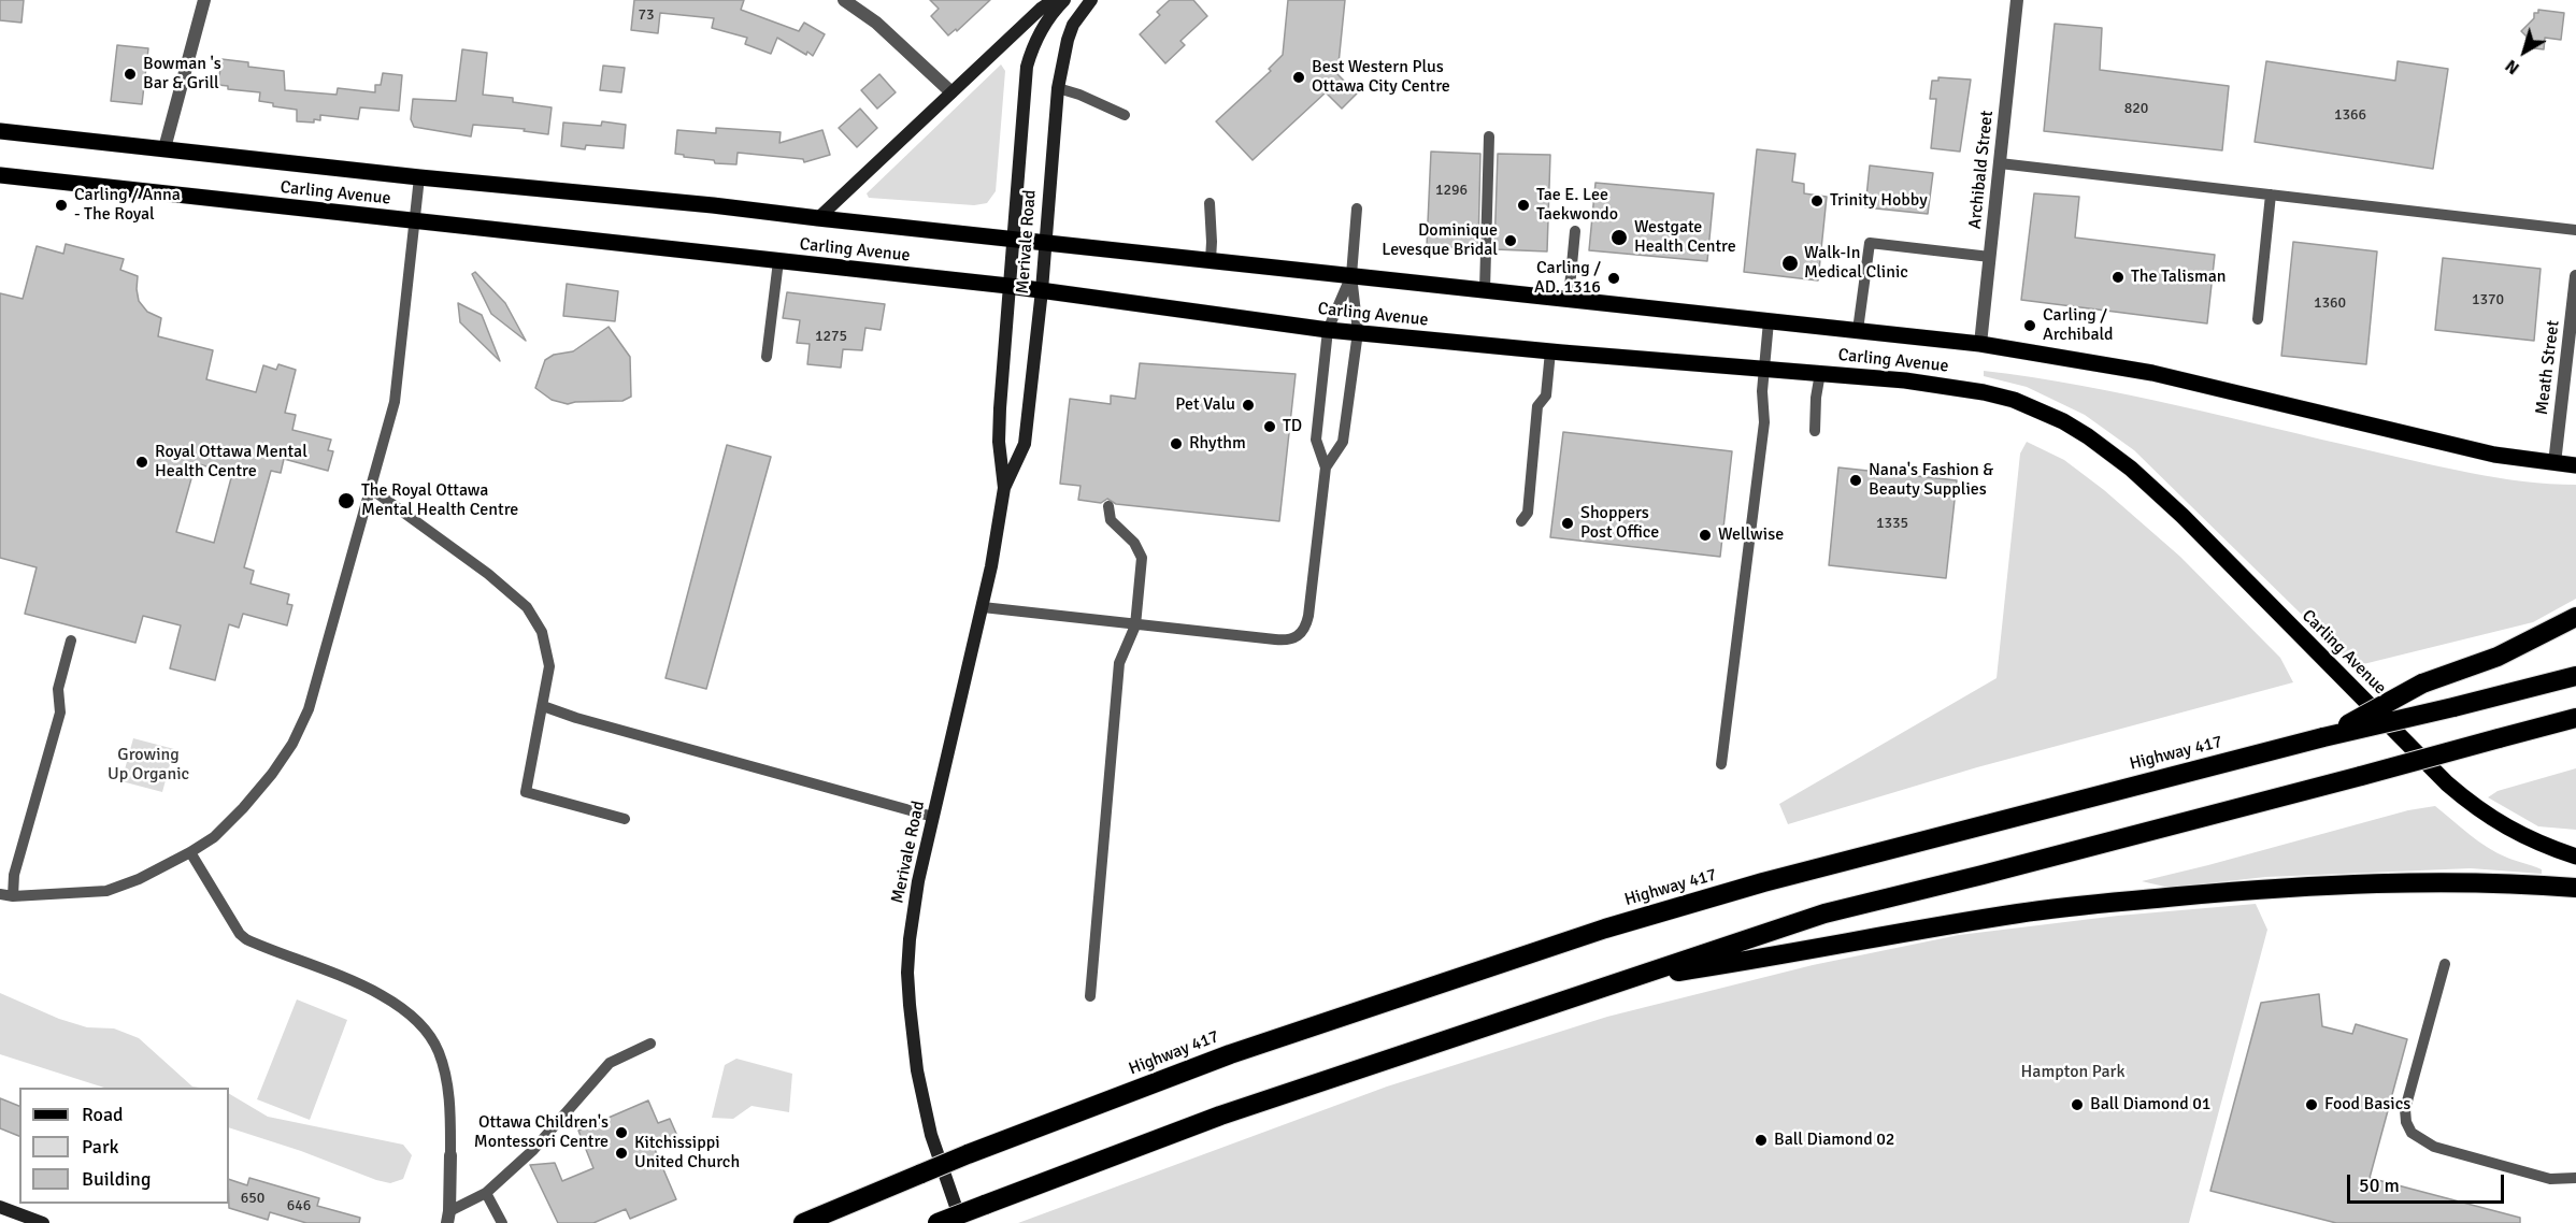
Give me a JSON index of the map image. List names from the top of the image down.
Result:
{
  "streets": {
    "highway": ["Highway 417"],
    "main road": ["Carling Avenue", "Merivale Road"],
    "street": ["Archibald Street", "Meath Street"]
  },
  "crossings": [
    ["Archibald Street", "Carling Avenue"],
    ["Carling Avenue", "Merivale Road"],
    ["Carling Avenue", "Meath Street"]
  ],
  "parks": ["Growing Up Organic", "Hampton Park"],
  "places": [
    "Bowman 's Bar & Grill",
    "Best Western Plus Ottawa City Centre",
    "Trinity Hobby",
    "Carling / Anna - The Royal",
    "Tae E. Lee Taekwondo",
    "Westgate Health Centre",
    "Dominique Levesque Bridal",
    "Walk-In Medical Clinic",
    "The Talisman",
    "Carling / AD. 1316",
    "Carling / Archibald",
    "Pet Valu",
    "TD",
    "Rhythm",
    "Royal Ottawa Mental Health Centre",
    "Nana's Fashion & Beauty Supplies",
    "The Royal Ottawa Mental Health Centre",
    "Shoppers Post Office",
    "Wellwise",
    "Ball Diamond 01",
    "Food Basics",
    "Ottawa Children's Montessori Centre",
    "Ball Diamond 02",
    "Kitchissippi United Church"
  ],
  "house_numbers": [
    "73",
    "820",
    "1366",
    "1296",
    "1370",
    "1360",
    "1275",
    "1335",
    "650",
    "646"
  ],
  "legend": ["Road", "Park", "Building"],
  "scale_bar": "50 m",
  "north": "bottom left"
}
